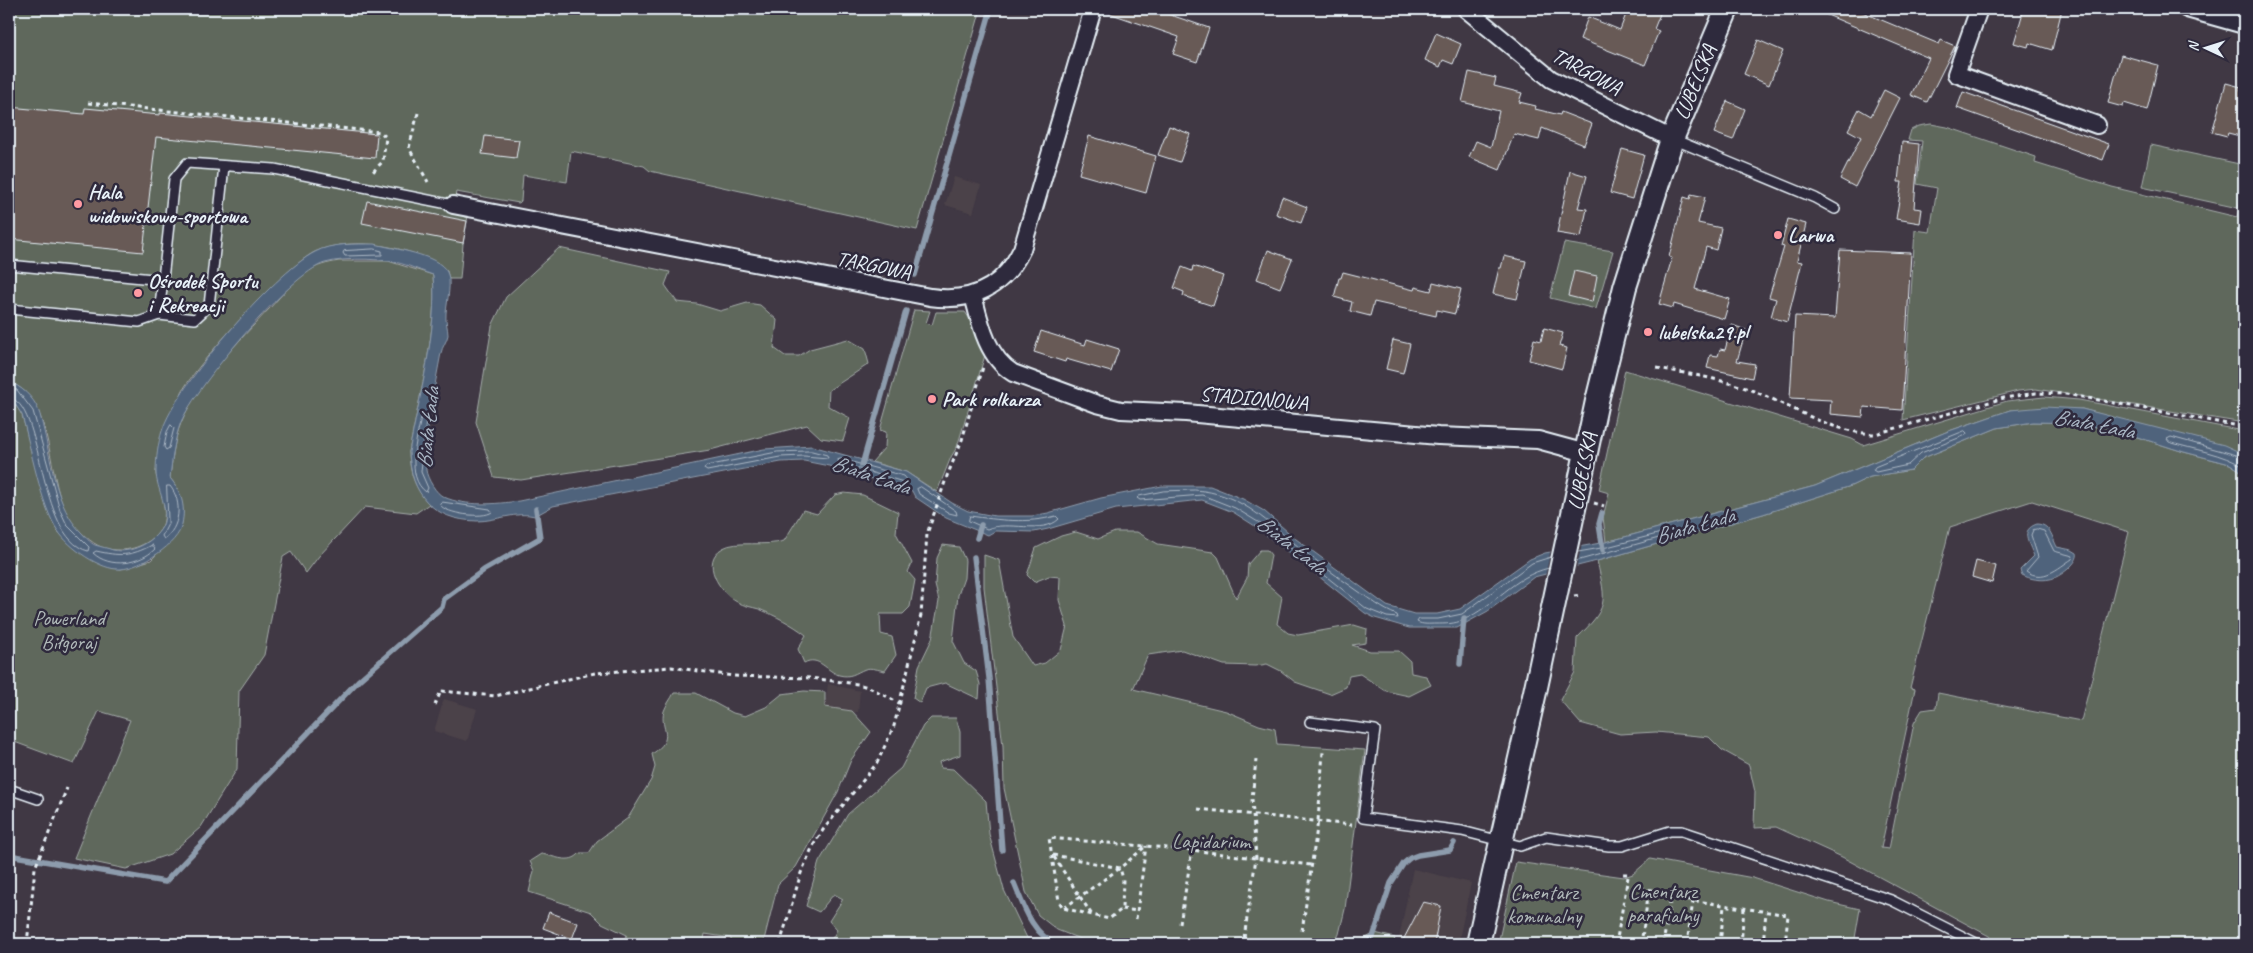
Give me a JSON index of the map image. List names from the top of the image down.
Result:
{
  "streets": {
    "street": ["TARGOWA", "LUBELSKA", "STADIONOWA"]
  },
  "crossings": [
    ["TARGOWA", "LUBELSKA"],
    ["TARGOWA", "STADIONOWA"],
    ["LUBELSKA", "STADIONOWA"]
  ],
  "water": ["Biała Łada"],
  "parks": [
    "Powerland Biłgoraj",
    "Lapidarium",
    "Cmentarz parafialny",
    "Cmentarz komunalny"
  ],
  "places": [
    "Hala widowiskowo-sportowa",
    "Larwa",
    "Ośrodek Sportu i Rekreacji",
    "lubelska29.pl",
    "Park rolkarza"
  ],
  "north": "left"
}
